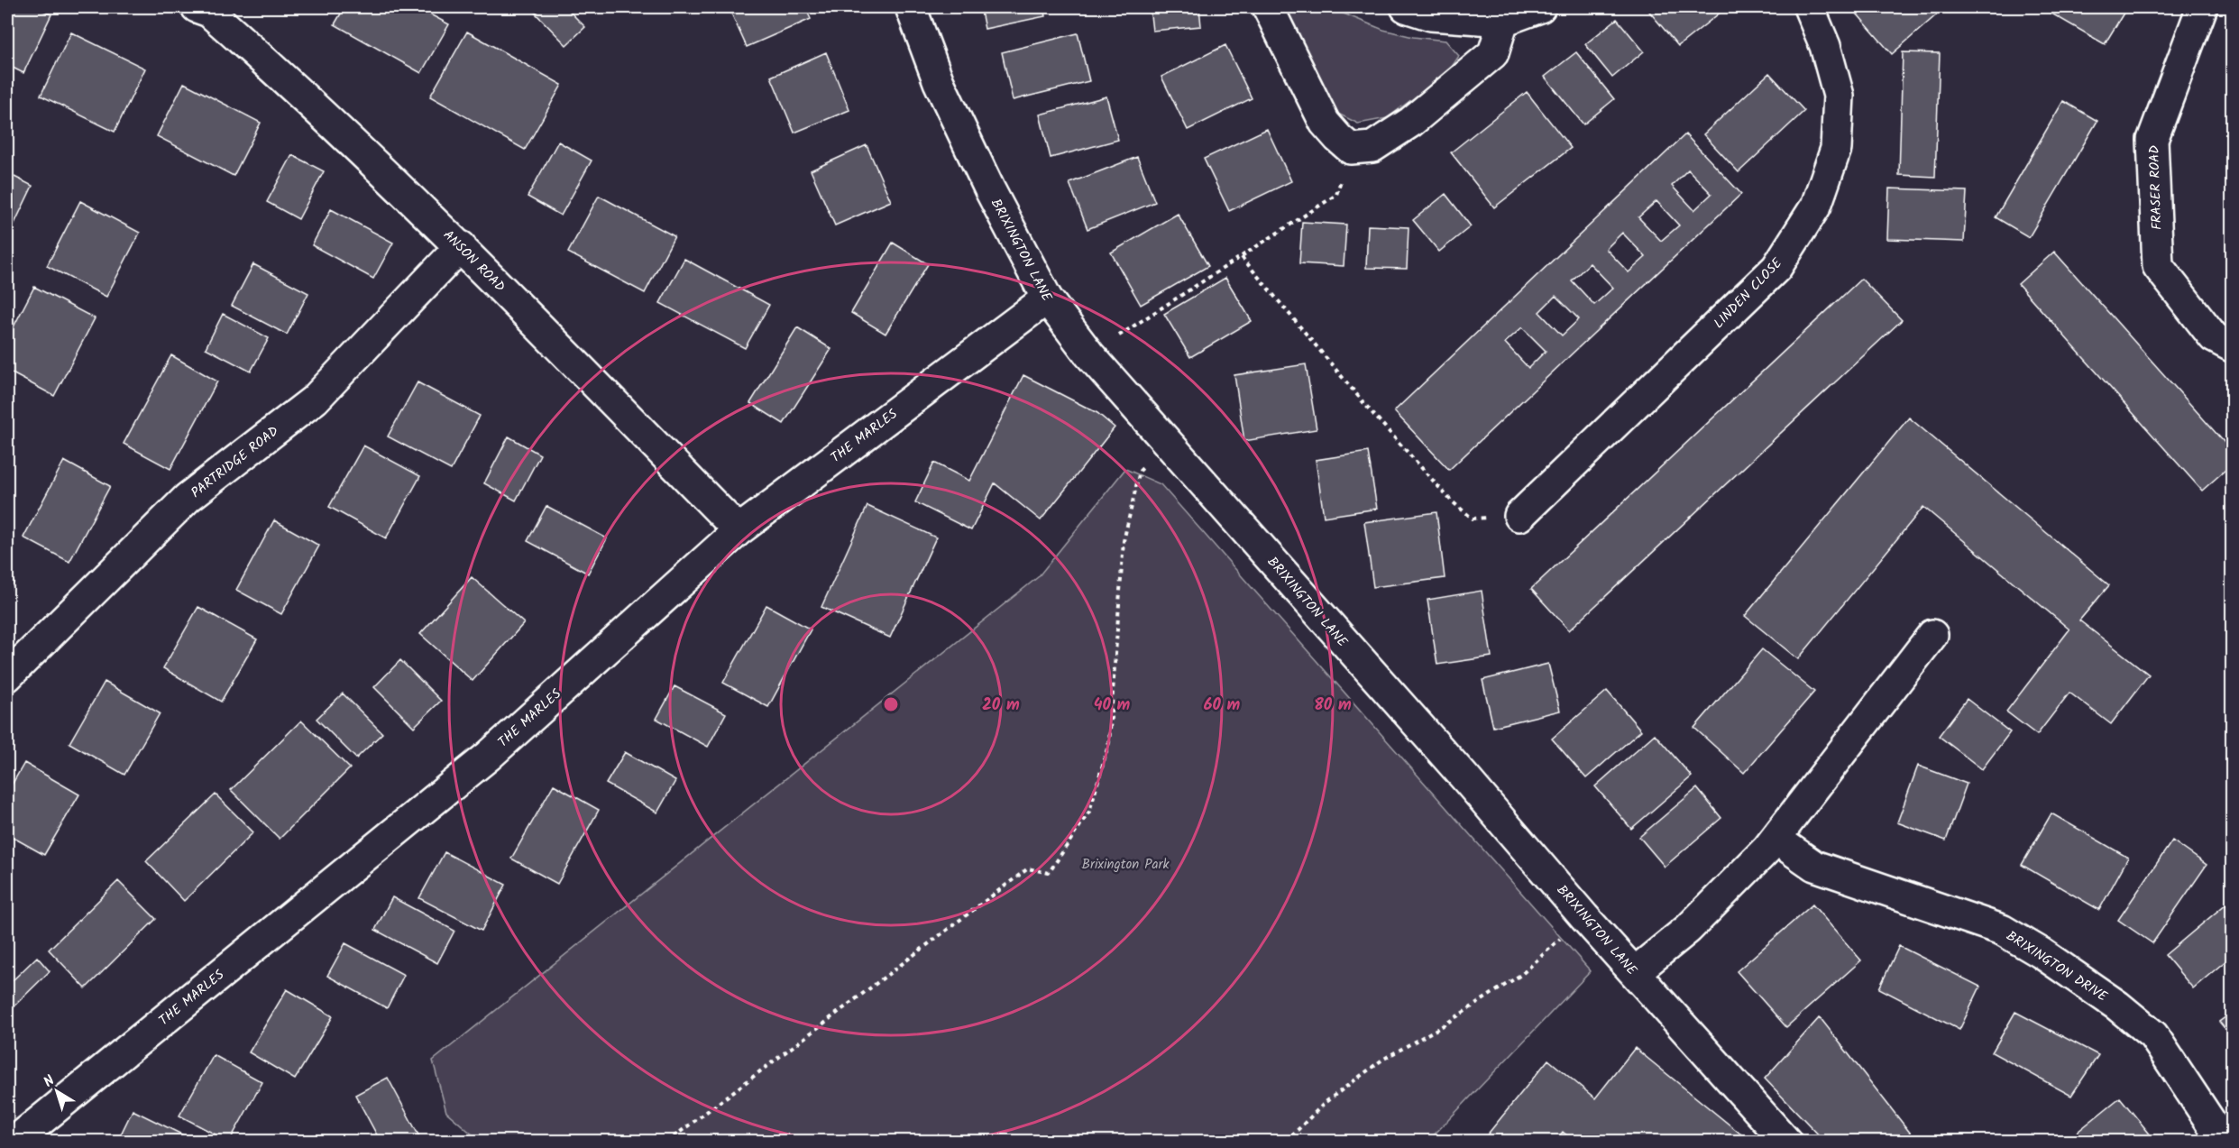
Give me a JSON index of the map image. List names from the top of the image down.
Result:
{
  "streets": {
    "street": [
      "FRASER ROAD",
      "BRIXINGTON LANE",
      "ANSON ROAD",
      "LINDEN CLOSE",
      "THE MARLES",
      "PARTRIDGE ROAD",
      "BRIXINGTON DRIVE"
    ]
  },
  "crossings": [
    ["BRIXINGTON LANE", "THE MARLES"],
    ["ANSON ROAD", "THE MARLES"],
    ["ANSON ROAD", "PARTRIDGE ROAD"]
  ],
  "parks": ["Brixington Park"],
  "north": "top left",
  "rings": [
    "20 m",
    "40 m",
    "60 m",
    "80 m"
  ]
}
